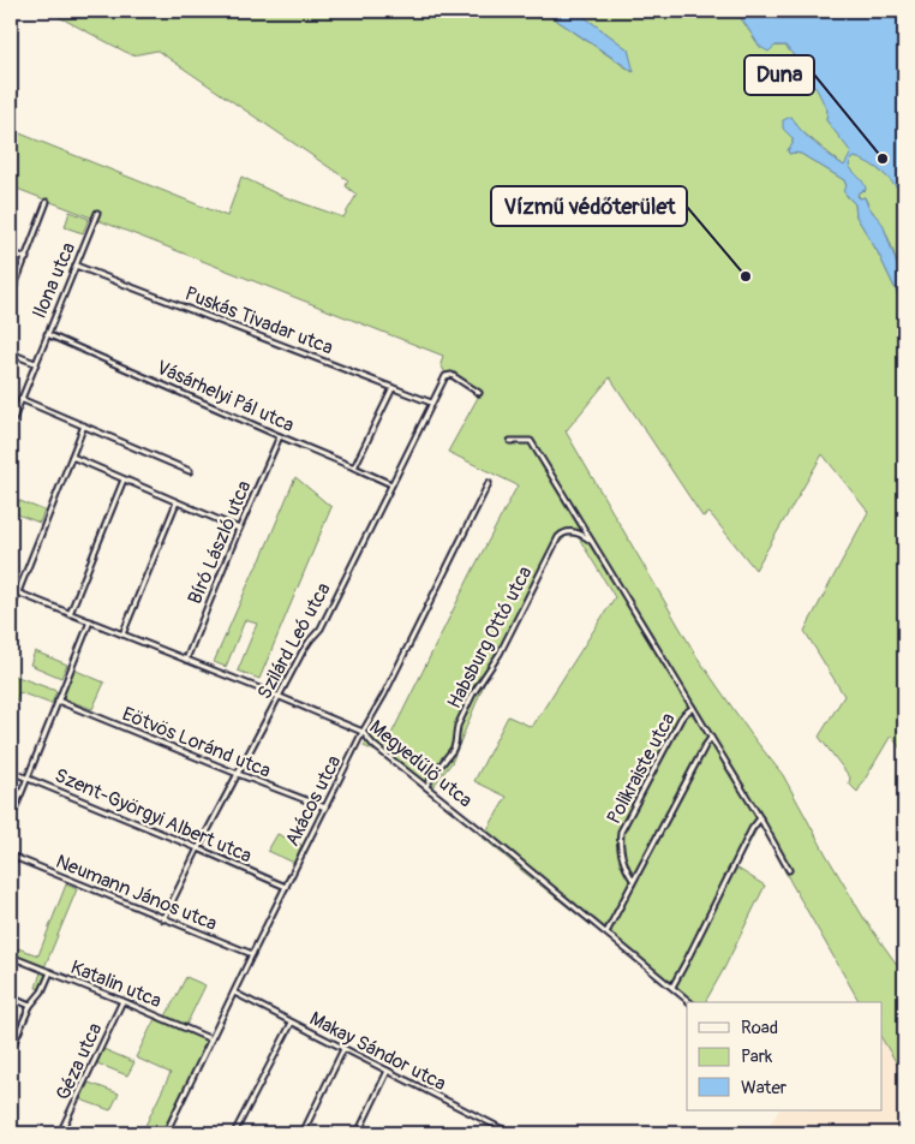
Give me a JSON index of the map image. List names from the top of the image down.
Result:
{
  "streets": {
    "street": [
      "Ilona utca",
      "Puskás Tivadar utca",
      "Vásárhelyi Pál utca",
      "Bíró László utca",
      "Habsburg Ottó utca",
      "Szilárd Leó utca",
      "Eötvös Loránd utca",
      "Megyedűlő utca",
      "Polikraiste utca",
      "Akácos utca",
      "Szent-Györgyi Albert utca",
      "Neumann János utca",
      "Katalin utca",
      "Makay Sándor utca",
      "Géza utca"
    ]
  },
  "crossings": [
    ["Ilona utca", "Puskás Tivadar utca"],
    ["Ilona utca", "Vásárhelyi Pál utca"],
    ["Puskás Tivadar utca", "Szilárd Leó utca"],
    ["Vásárhelyi Pál utca", "Bíró László utca"],
    ["Vásárhelyi Pál utca", "Szilárd Leó utca"],
    ["Bíró László utca", "Megyedűlő utca"],
    ["Habsburg Ottó utca", "Megyedűlő utca"],
    ["Szilárd Leó utca", "Eötvös Loránd utca"],
    ["Szilárd Leó utca", "Megyedűlő utca"],
    ["Szilárd Leó utca", "Szent-Györgyi Albert utca"],
    ["Szilárd Leó utca", "Neumann János utca"],
    ["Eötvös Loránd utca", "Akácos utca"],
    ["Megyedűlő utca", "Akácos utca"],
    ["Akácos utca", "Szent-Györgyi Albert utca"],
    ["Akácos utca", "Neumann János utca"],
    ["Akácos utca", "Katalin utca"],
    ["Akácos utca", "Makay Sándor utca"],
    ["Katalin utca", "Géza utca"]
  ],
  "places": ["Duna", "Vízmű védőterület"],
  "legend": ["Road", "Park", "Water"]
}
